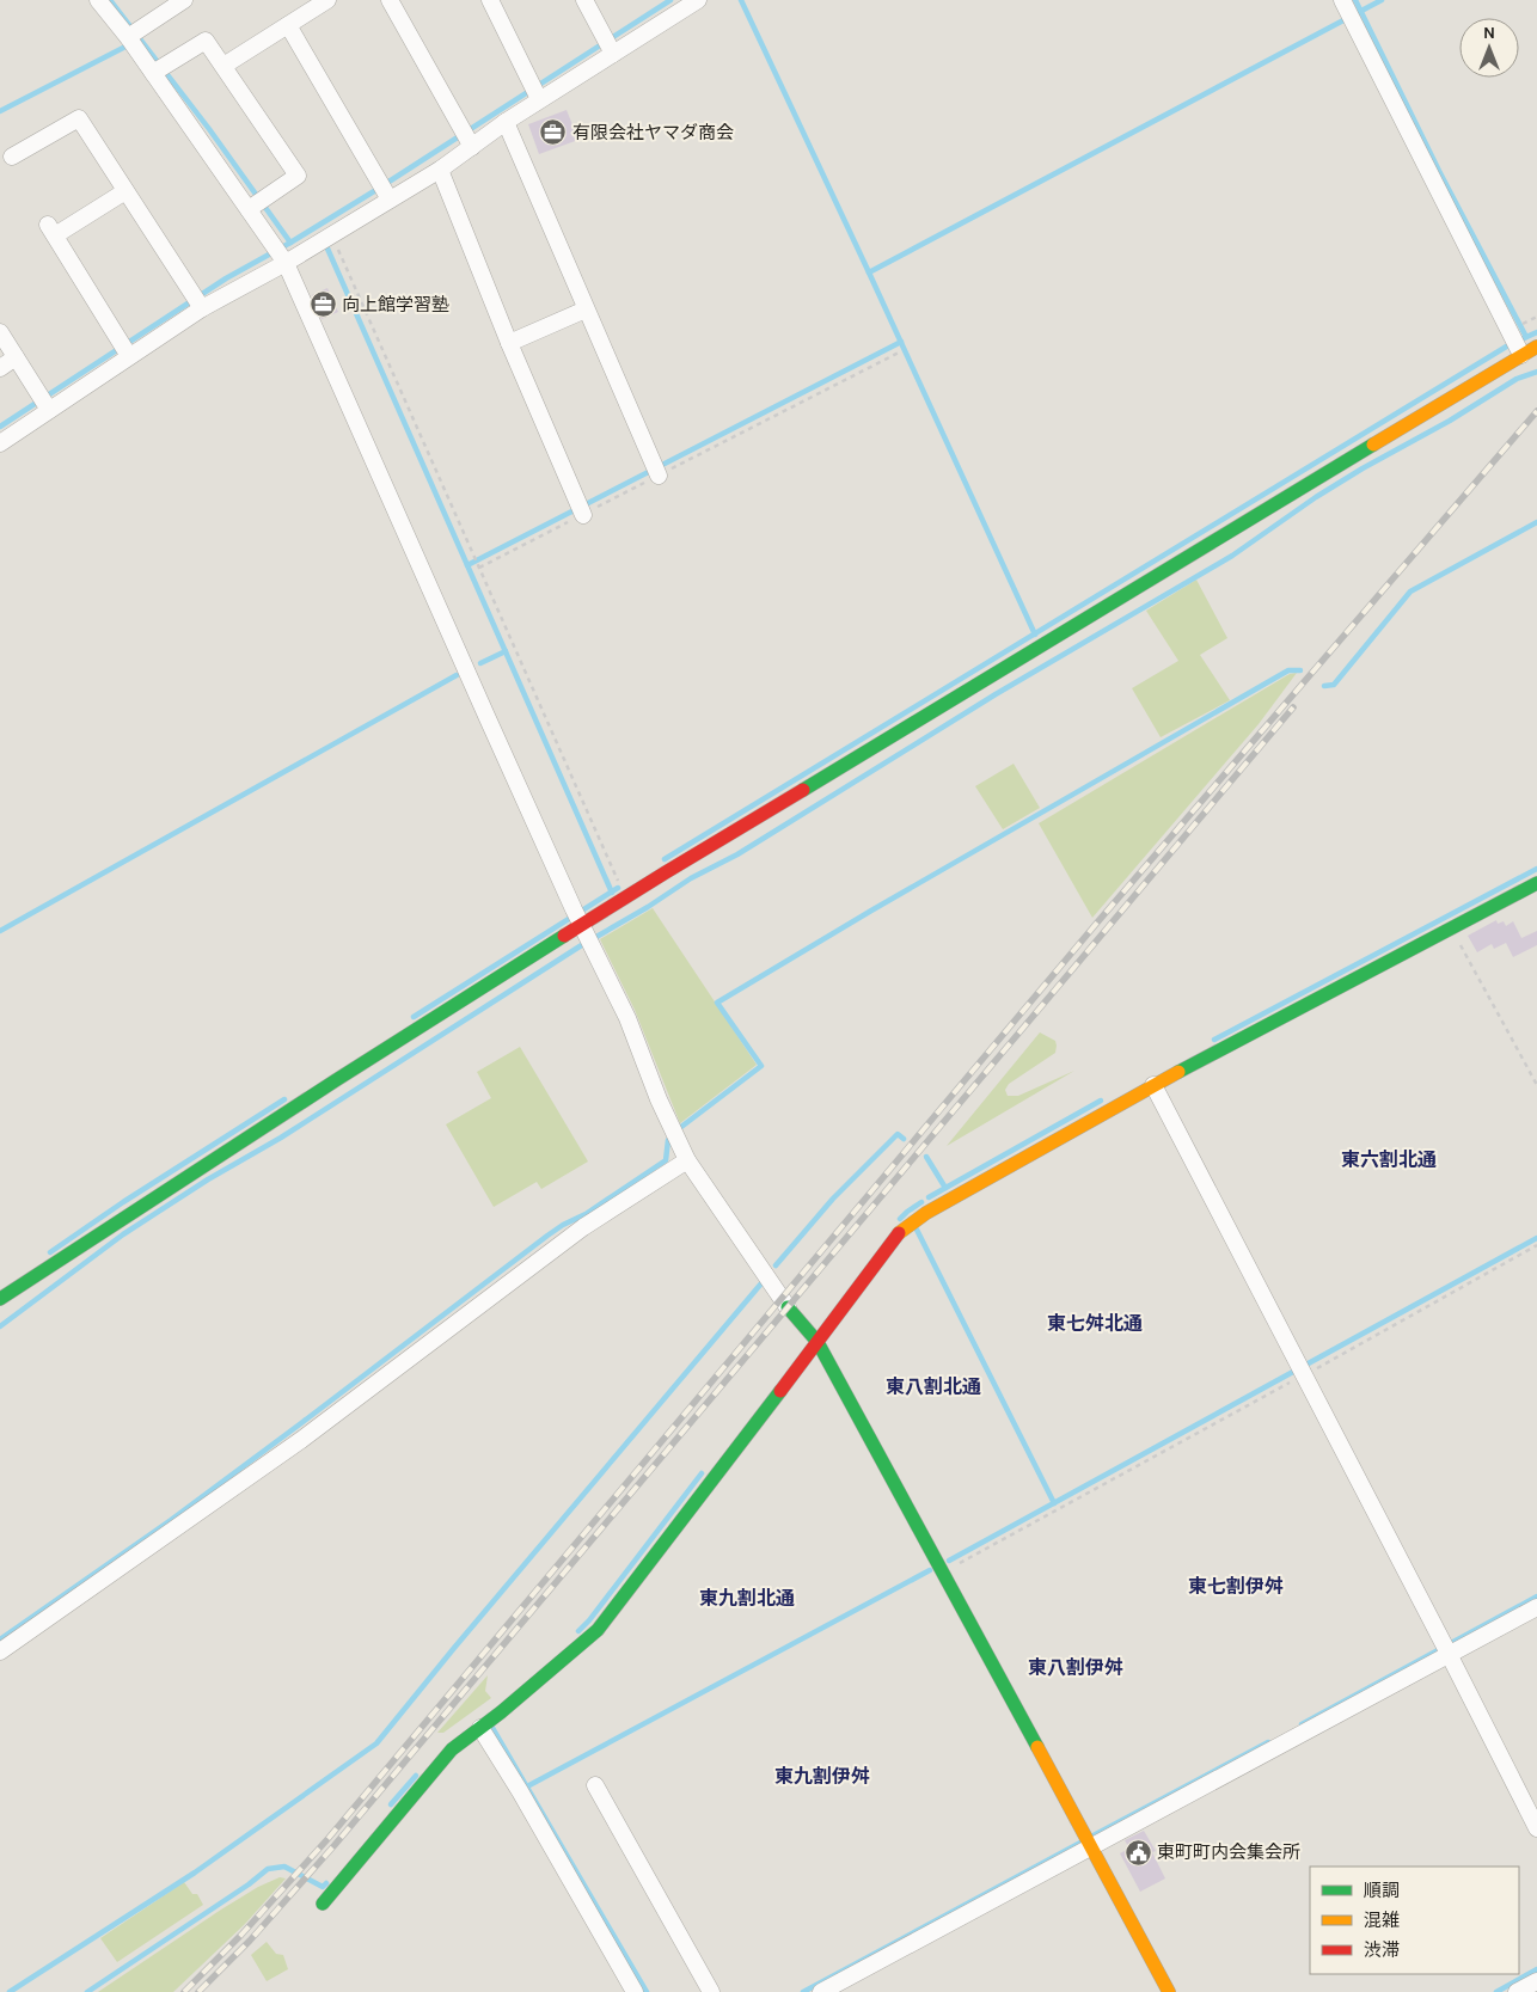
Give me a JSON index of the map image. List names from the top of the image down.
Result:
{
  "districts": [
    "東六割北通",
    "東七舛北通",
    "東八割北通",
    "東七割伊舛",
    "東九割北通",
    "東八割伊舛",
    "東九割伊舛"
  ],
  "places": {
    "office": ["有限会社ヤマダ商会", "向上館学習塾"],
    "public building": ["東町町内会集会所"]
  },
  "legend": ["順調", "混雑", "渋滞"],
  "north": "top"
}
